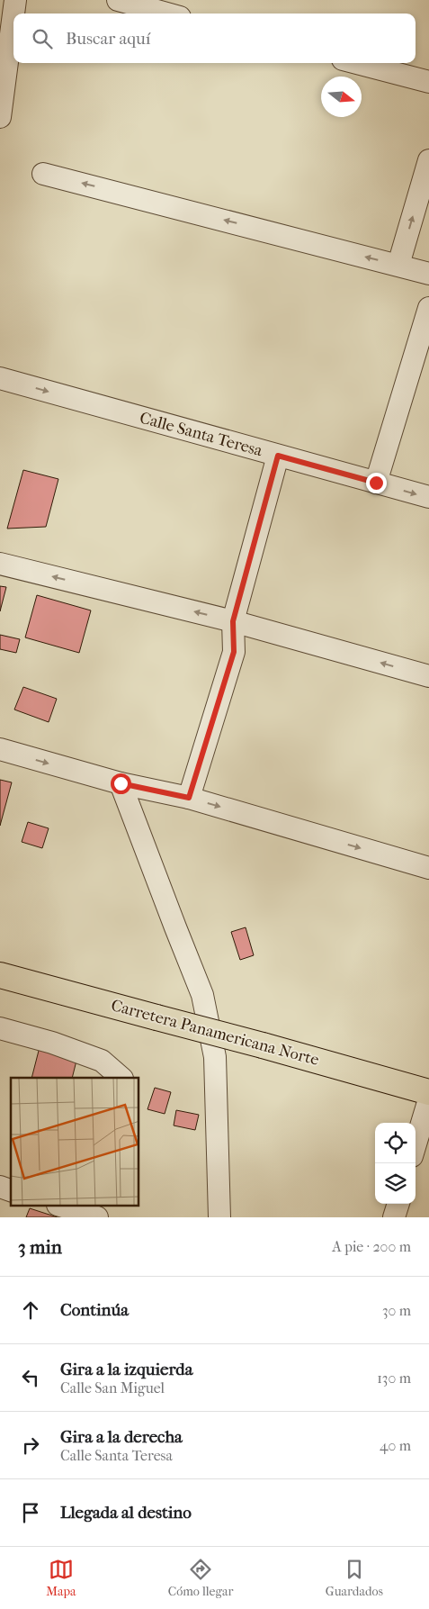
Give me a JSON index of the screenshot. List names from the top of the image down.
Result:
{
  "streets": {
    "highway": ["Carretera Panamericana Norte"],
    "street": ["Calle Santa Teresa"]
  },
  "north": "right",
  "page": {
    "search": "Buscar aquí",
    "heading": ["3 min", "A pie · 200 m"],
    "list": [
      ["Continúa", "30 m"],
      ["Gira a la izquierda", "Calle San Miguel", "130 m"],
      ["Gira a la derecha", "Calle Santa Teresa", "40 m"],
      "Llegada al destino"
    ],
    "nav": ["Mapa", "Cómo llegar", "Guardados"]
  }
}
